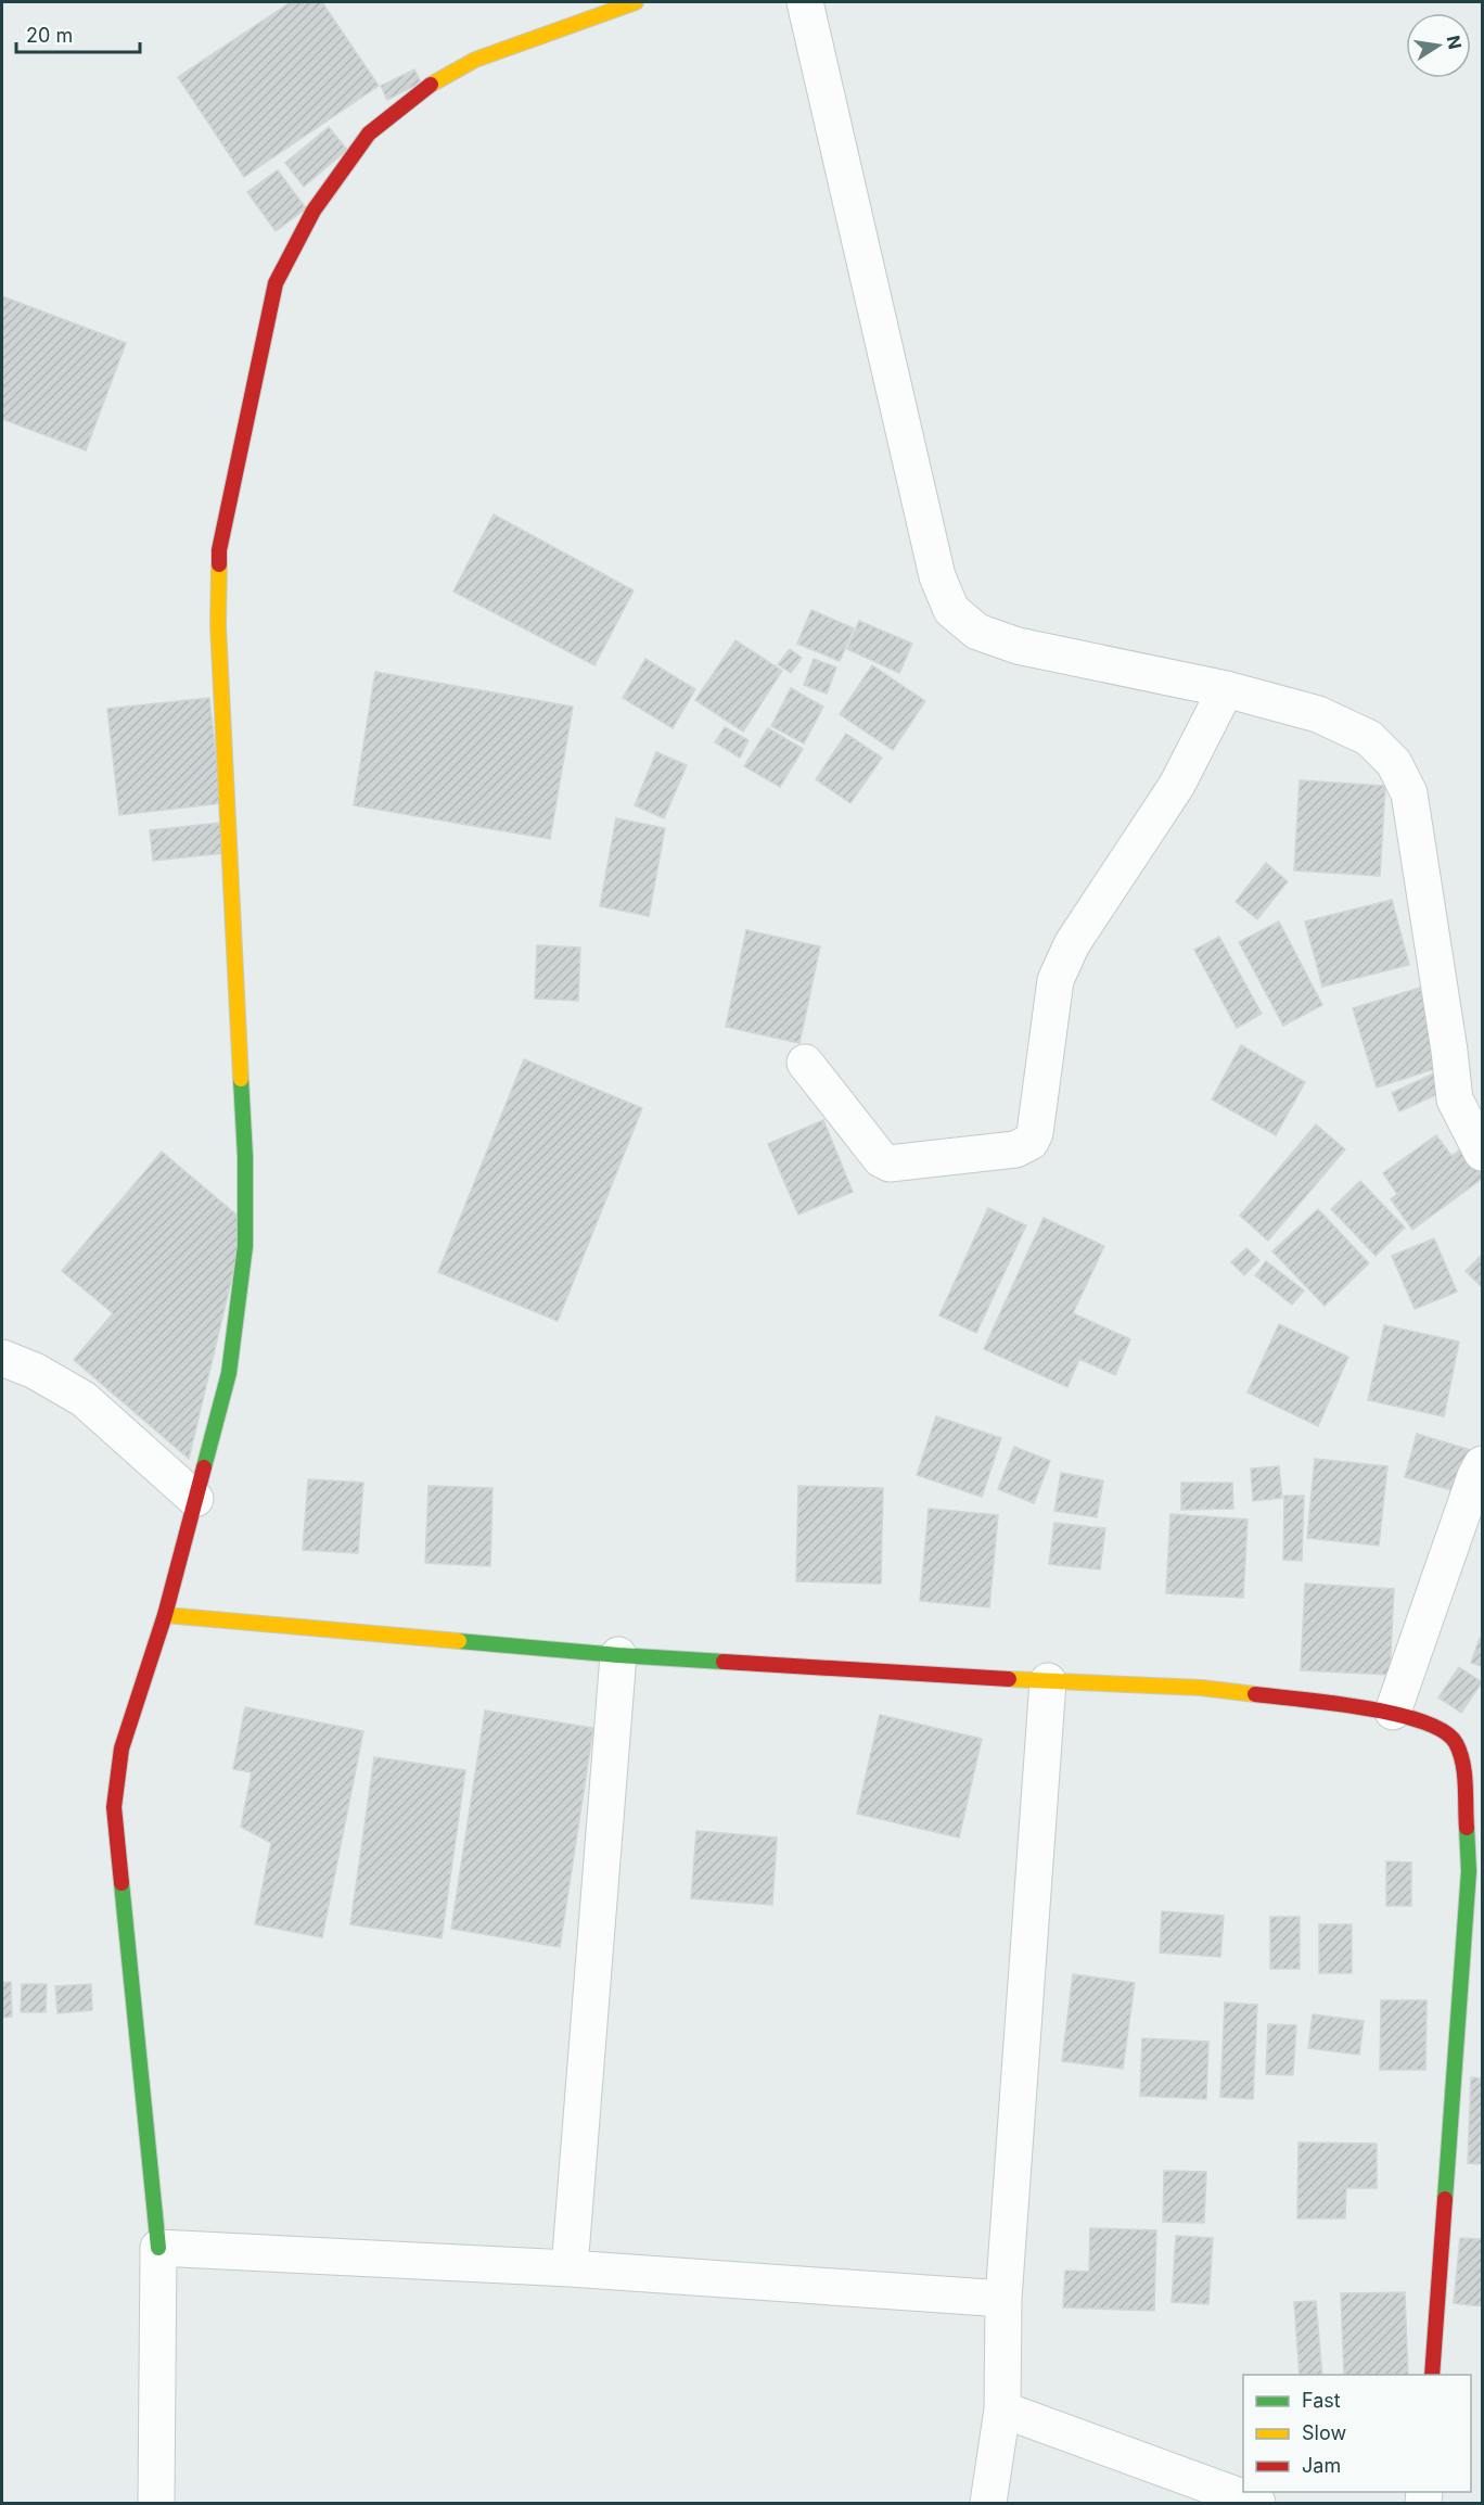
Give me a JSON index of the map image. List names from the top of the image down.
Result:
{
  "legend": ["Fast", "Slow", "Jam"],
  "scale_bar": "20 m",
  "north": "right"
}
